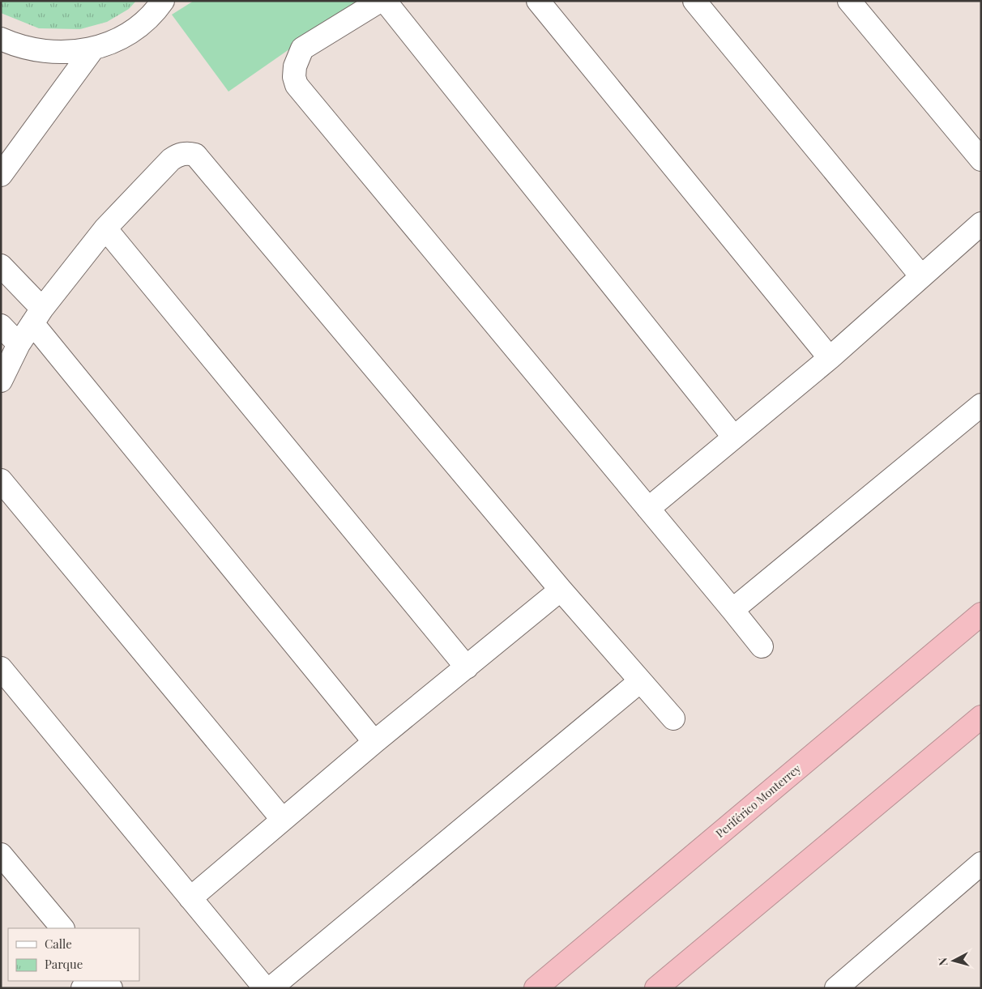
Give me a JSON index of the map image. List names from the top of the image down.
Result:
{
  "streets": {
    "highway": ["Periférico Monterrey"]
  },
  "legend": ["Calle", "Parque"],
  "north": "left"
}
